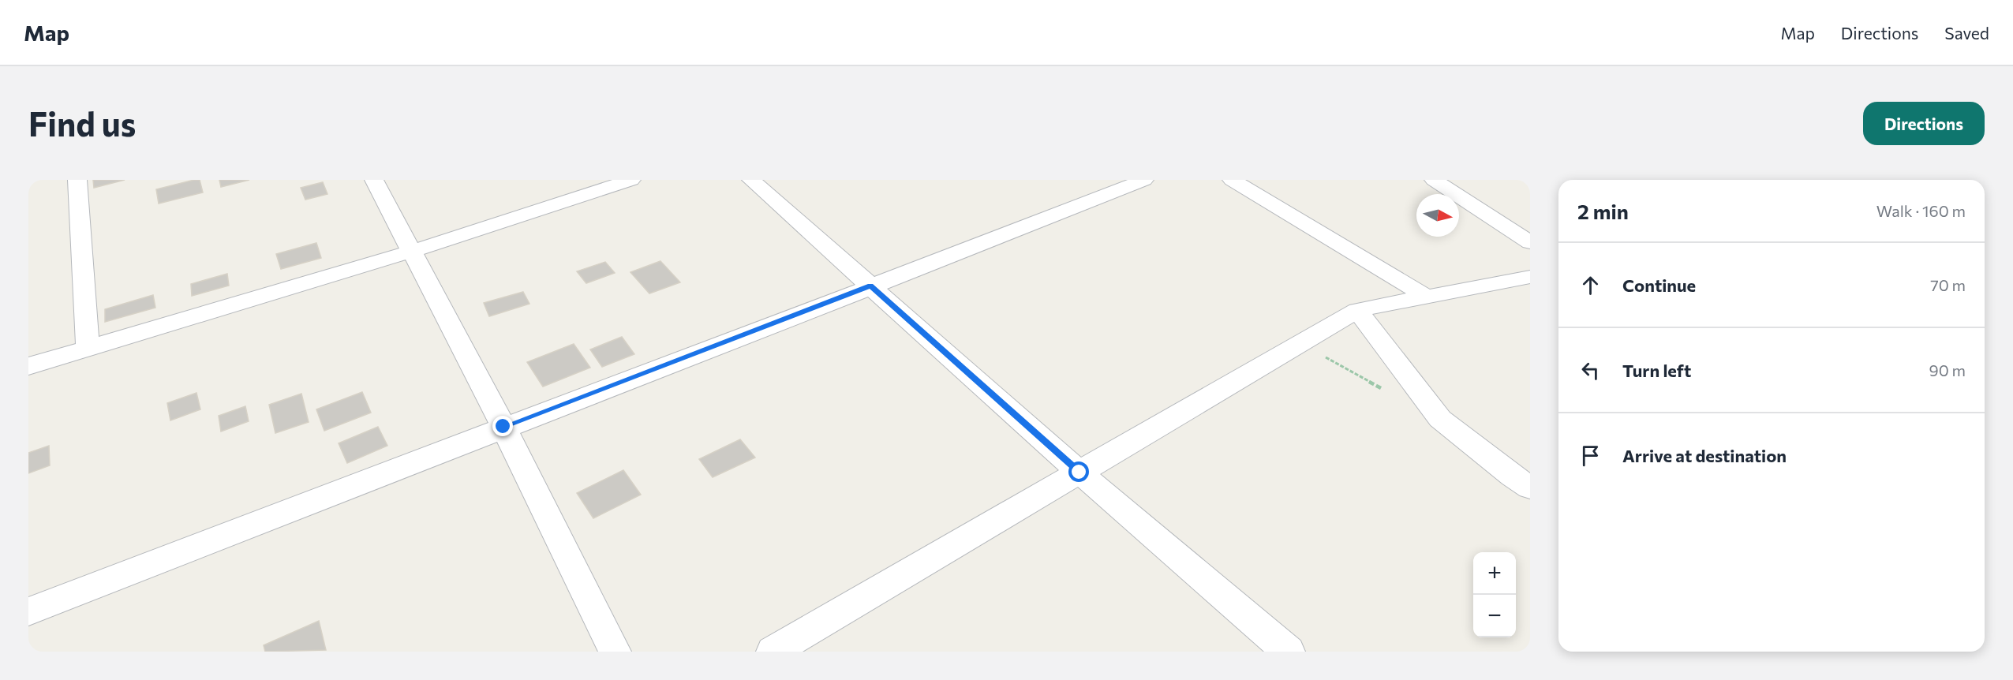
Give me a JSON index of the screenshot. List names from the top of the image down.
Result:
{
  "north": "right",
  "page": {
    "header": "Map",
    "nav": ["Map", "Directions", "Saved"],
    "buttons": "Directions",
    "title": "Find us",
    "heading": ["2 min", "Walk · 160 m"],
    "list": [
      ["Continue", "70 m"],
      ["Turn left", "90 m"],
      "Arrive at destination"
    ],
    "map_buttons": ["+", "−"]
  }
}
